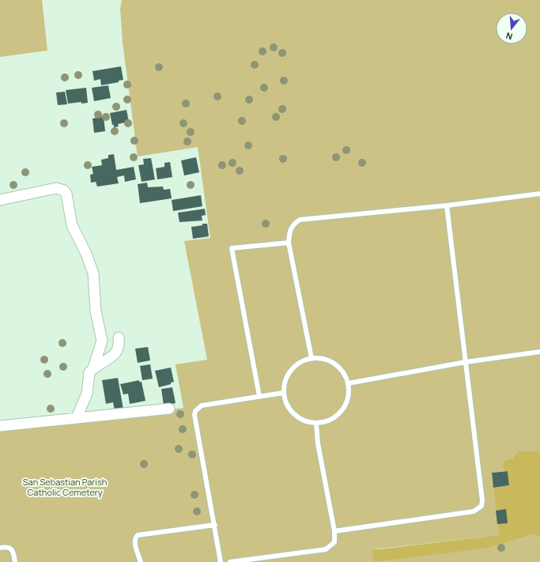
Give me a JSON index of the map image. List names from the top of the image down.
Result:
{
  "parks": ["San Sebastian Parish Catholic Cemetery"],
  "north": "bottom"
}
